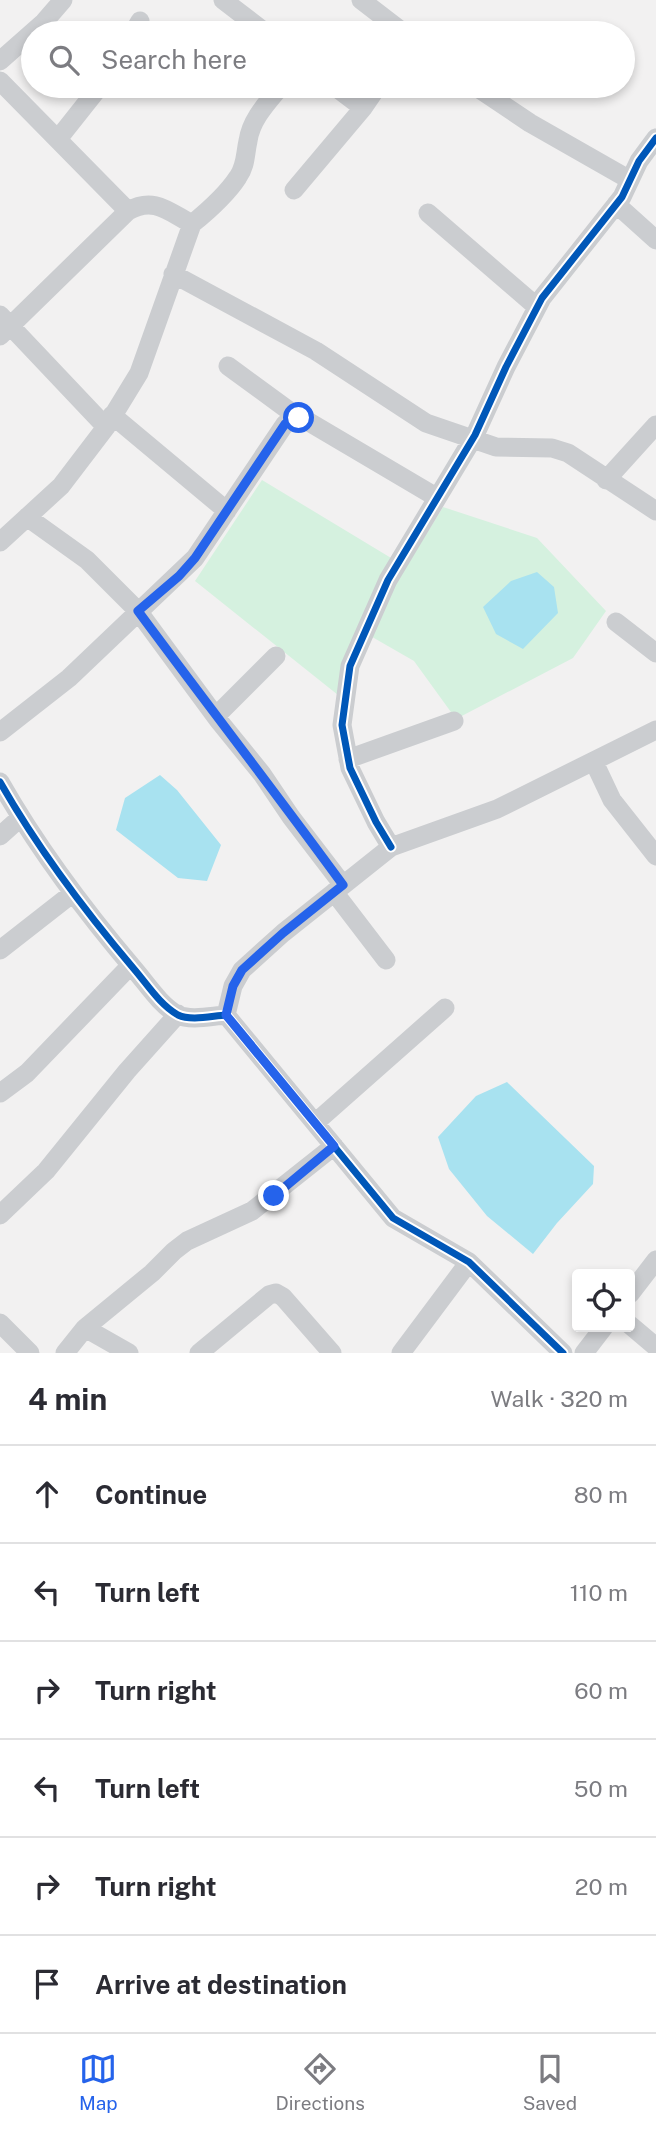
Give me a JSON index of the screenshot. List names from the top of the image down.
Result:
{
  "page": {
    "search": "Search here",
    "heading": ["4 min", "Walk · 320 m"],
    "list": [
      ["Continue", "80 m"],
      ["Turn left", "110 m"],
      ["Turn right", "60 m"],
      ["Turn left", "50 m"],
      ["Turn right", "20 m"],
      "Arrive at destination"
    ],
    "nav": ["Map", "Directions", "Saved"]
  }
}
